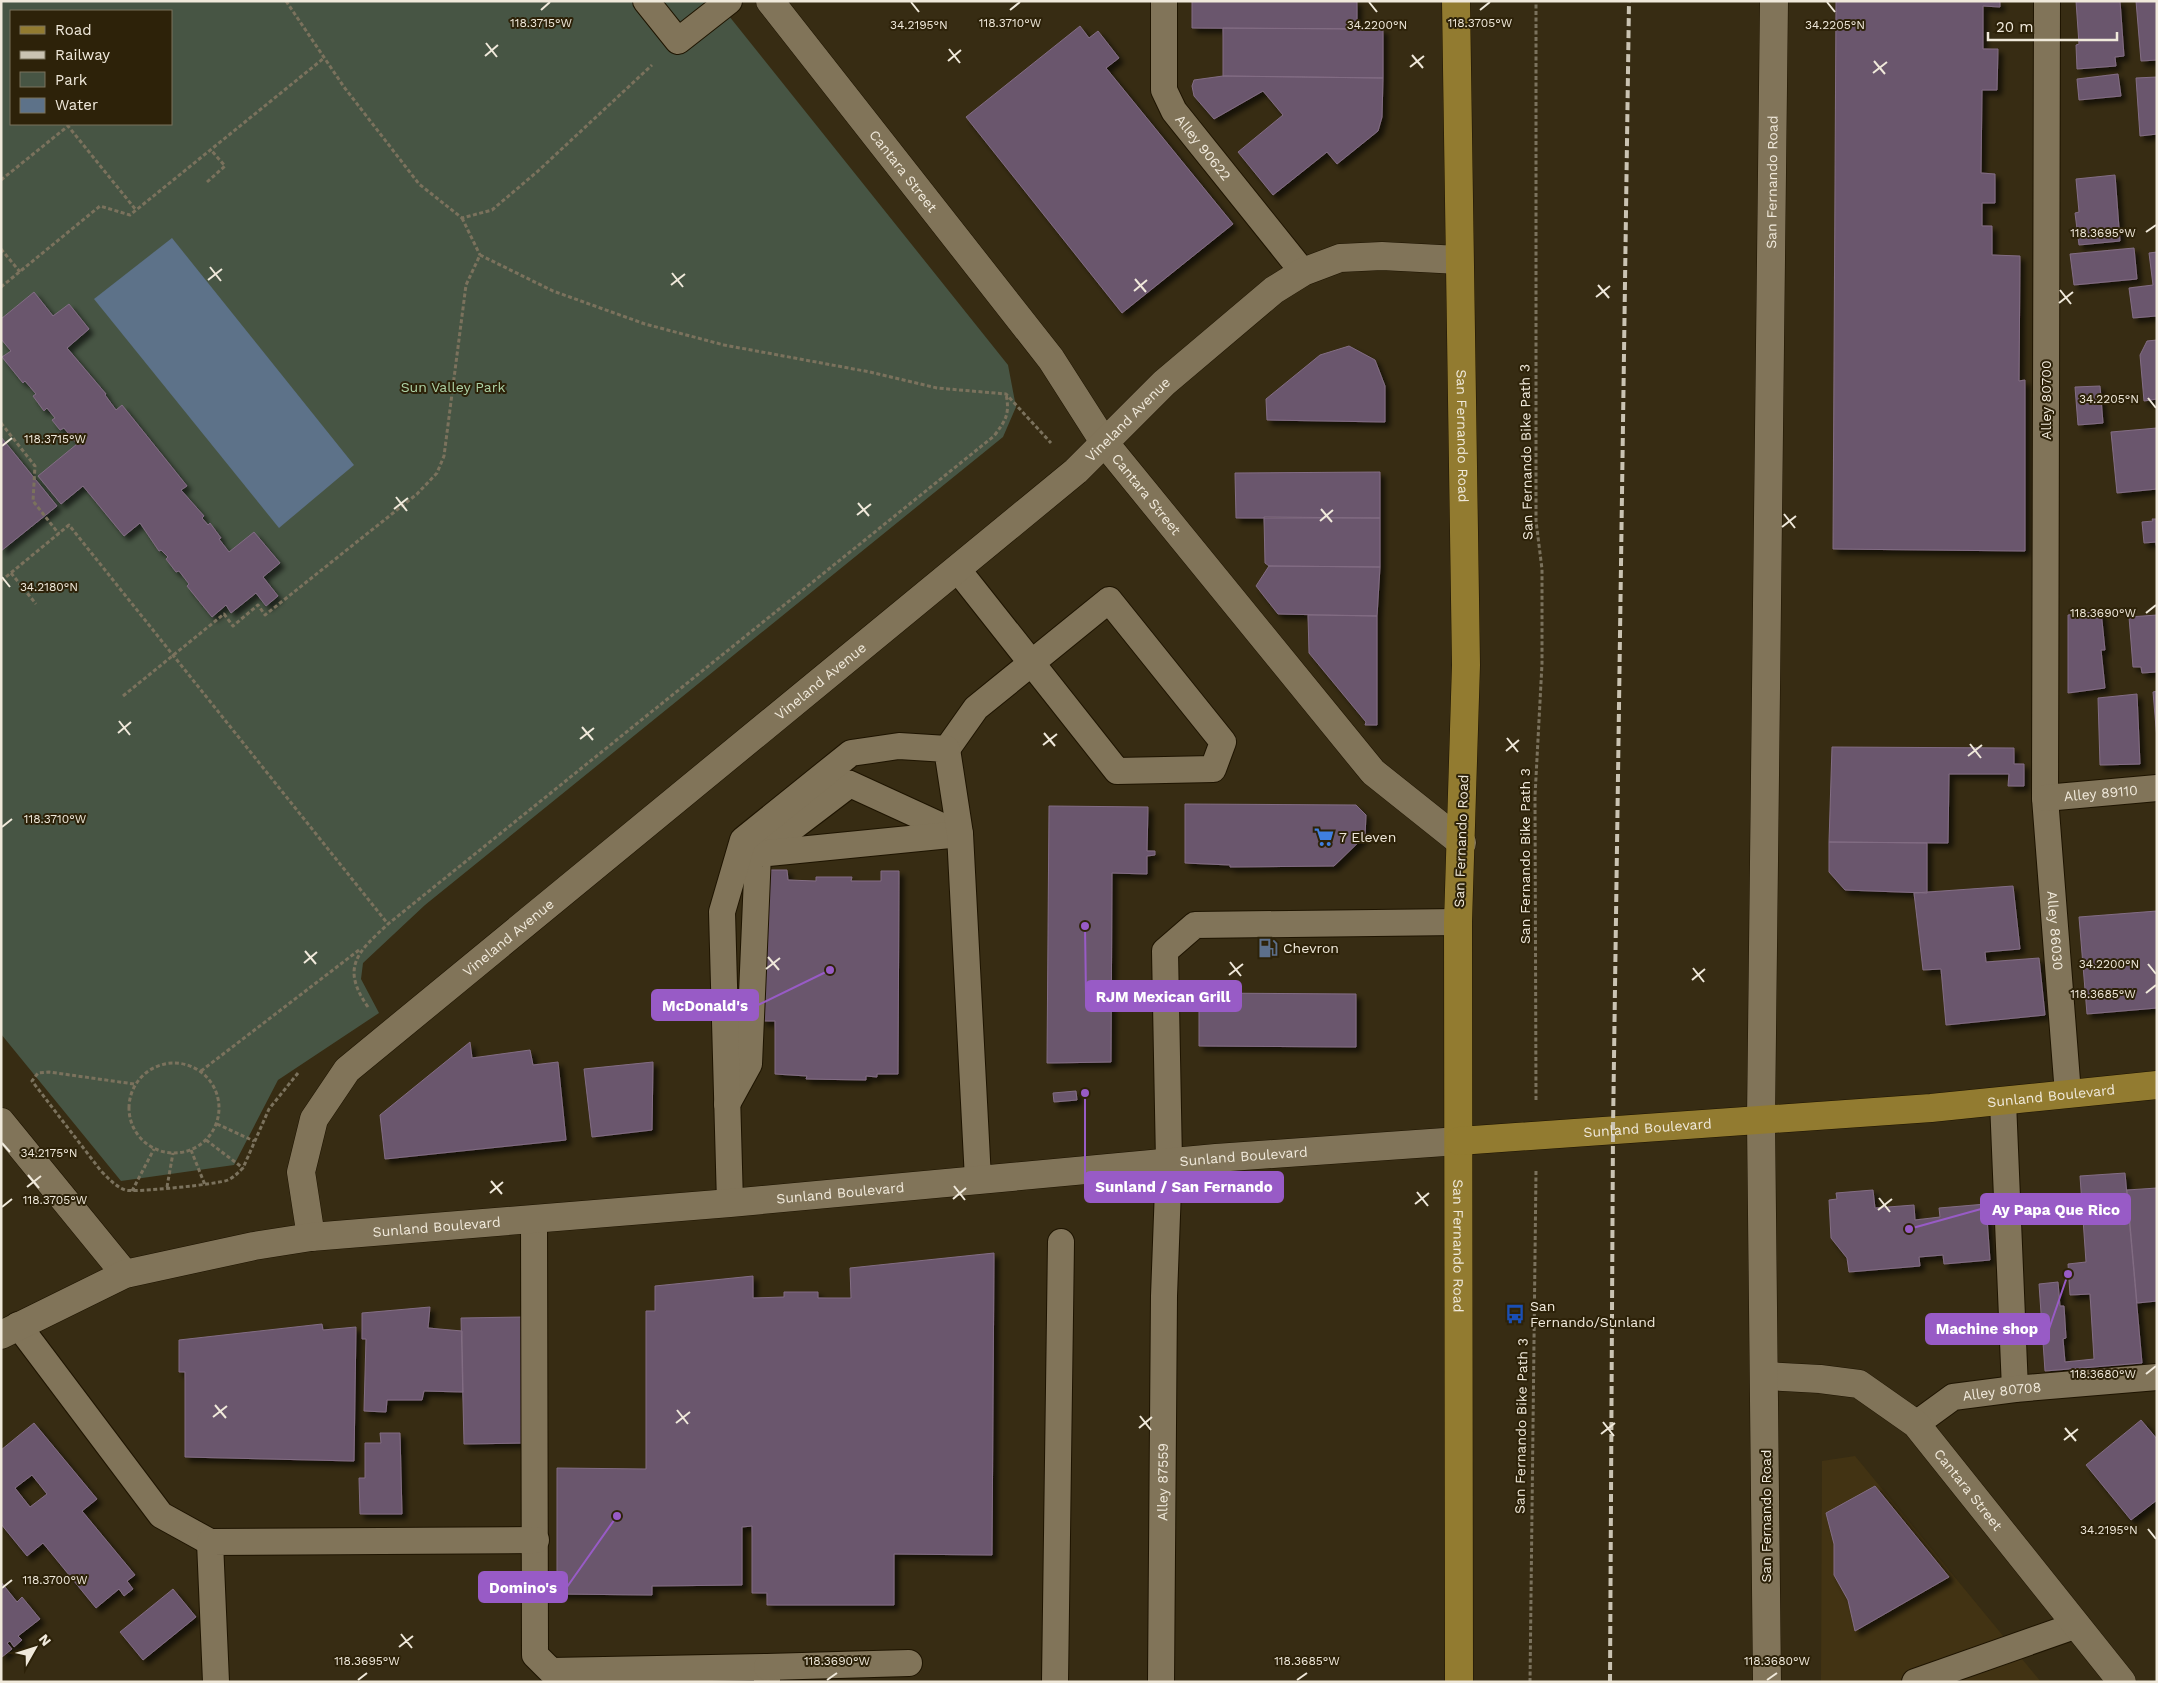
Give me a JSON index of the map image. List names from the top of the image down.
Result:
{
  "streets": {
    "main road": ["San Fernando Road", "Sunland Boulevard"],
    "street": ["Cantara Street", "Vineland Avenue"],
    "lane": [
      "Alley 90622",
      "Alley 80700",
      "Alley 89110",
      "Alley 86030",
      "Alley 80708",
      "Alley 87559"
    ],
    "path": ["San Fernando Bike Path 3"]
  },
  "crossings": [
    ["Alley 90622", "Vineland Avenue"],
    ["Cantara Street", "San Fernando Road"],
    ["Cantara Street", "Vineland Avenue"],
    ["Cantara Street", "Alley 80708"],
    ["San Fernando Road", "Vineland Avenue"],
    ["San Fernando Road", "Sunland Boulevard"],
    ["San Fernando Road", "Alley 87559"],
    ["Alley 80700", "Alley 89110"],
    ["Alley 80700", "Alley 86030"],
    ["Vineland Avenue", "Sunland Boulevard"],
    ["San Fernando Bike Path 3", "Sunland Boulevard"],
    ["Alley 89110", "Alley 86030"],
    ["Alley 86030", "Sunland Boulevard"],
    ["Sunland Boulevard", "Alley 87559"]
  ],
  "parks": ["Sun Valley Park"],
  "places": {
    "supermarket": ["7 Eleven"],
    "other": [
      "RJM Mexican Grill",
      "McDonald's",
      "Sunland / San Fernando",
      "Ay Papa Que Rico",
      "Machine shop",
      "Domino's"
    ],
    "fuel station": ["Chevron"],
    "bus stop": ["San Fernando/Sunland"]
  },
  "legend": [
    "Road",
    "Railway",
    "Park",
    "Water"
  ],
  "scale_bar": "20 m",
  "north": "top right",
  "coordinates": [
    "118.3710°W",
    "118.3715°W",
    "118.3705°W",
    "34.2195°N",
    "34.2200°N",
    "34.2205°N",
    "118.3695°W",
    "34.2180°N",
    "118.3690°W",
    "118.3685°W",
    "34.2175°N",
    "118.3680°W",
    "118.3700°W"
  ]
}
